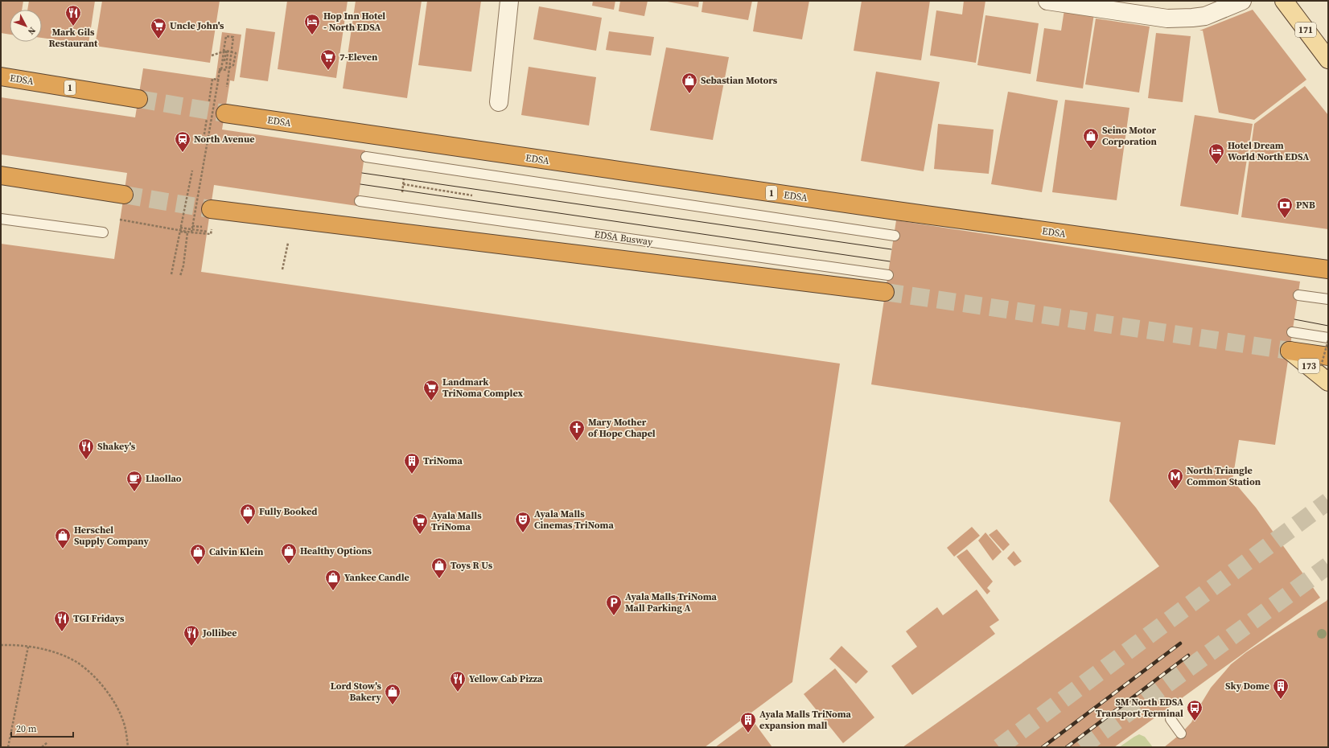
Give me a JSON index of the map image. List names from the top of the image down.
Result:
{
  "streets": {
    "highway": ["EDSA", "1"],
    "main road": ["171", "173"],
    "lane": ["EDSA Busway"]
  },
  "places": {
    "restaurant": [
      "Mark Gils Restaurant",
      "Shakey's",
      "TGI Fridays",
      "Jollibee",
      "Yellow Cab Pizza"
    ],
    "hotel": ["Hop Inn Hotel - North EDSA", "Hotel Dream World North EDSA"],
    "supermarket": [
      "Uncle John's",
      "7-Eleven",
      "Landmark TriNoma Complex",
      "Ayala Malls TriNoma"
    ],
    "shop": [
      "Sebastian Motors",
      "Seino Motor Corporation",
      "Fully Booked",
      "Herschel Supply Company",
      "Healthy Options",
      "Calvin Klein",
      "Toys R Us",
      "Yankee Candle",
      "Lord Stow's Bakery"
    ],
    "station": ["North Avenue"],
    "bank": ["PNB"],
    "church": ["Mary Mother of Hope Chapel"],
    "building": ["TriNoma", "Sky Dome", "Ayala Malls TriNoma expansion mall"],
    "metro station": ["North Triangle Common Station"],
    "cafe": ["Llaollao"],
    "theatre": ["Ayala Malls Cinemas TriNoma"],
    "parking": ["Ayala Malls TriNoma Mall Parking A"],
    "bus stop": ["SM North EDSA Transport Terminal"]
  },
  "scale_bar": "20 m",
  "north": "bottom right"
}
